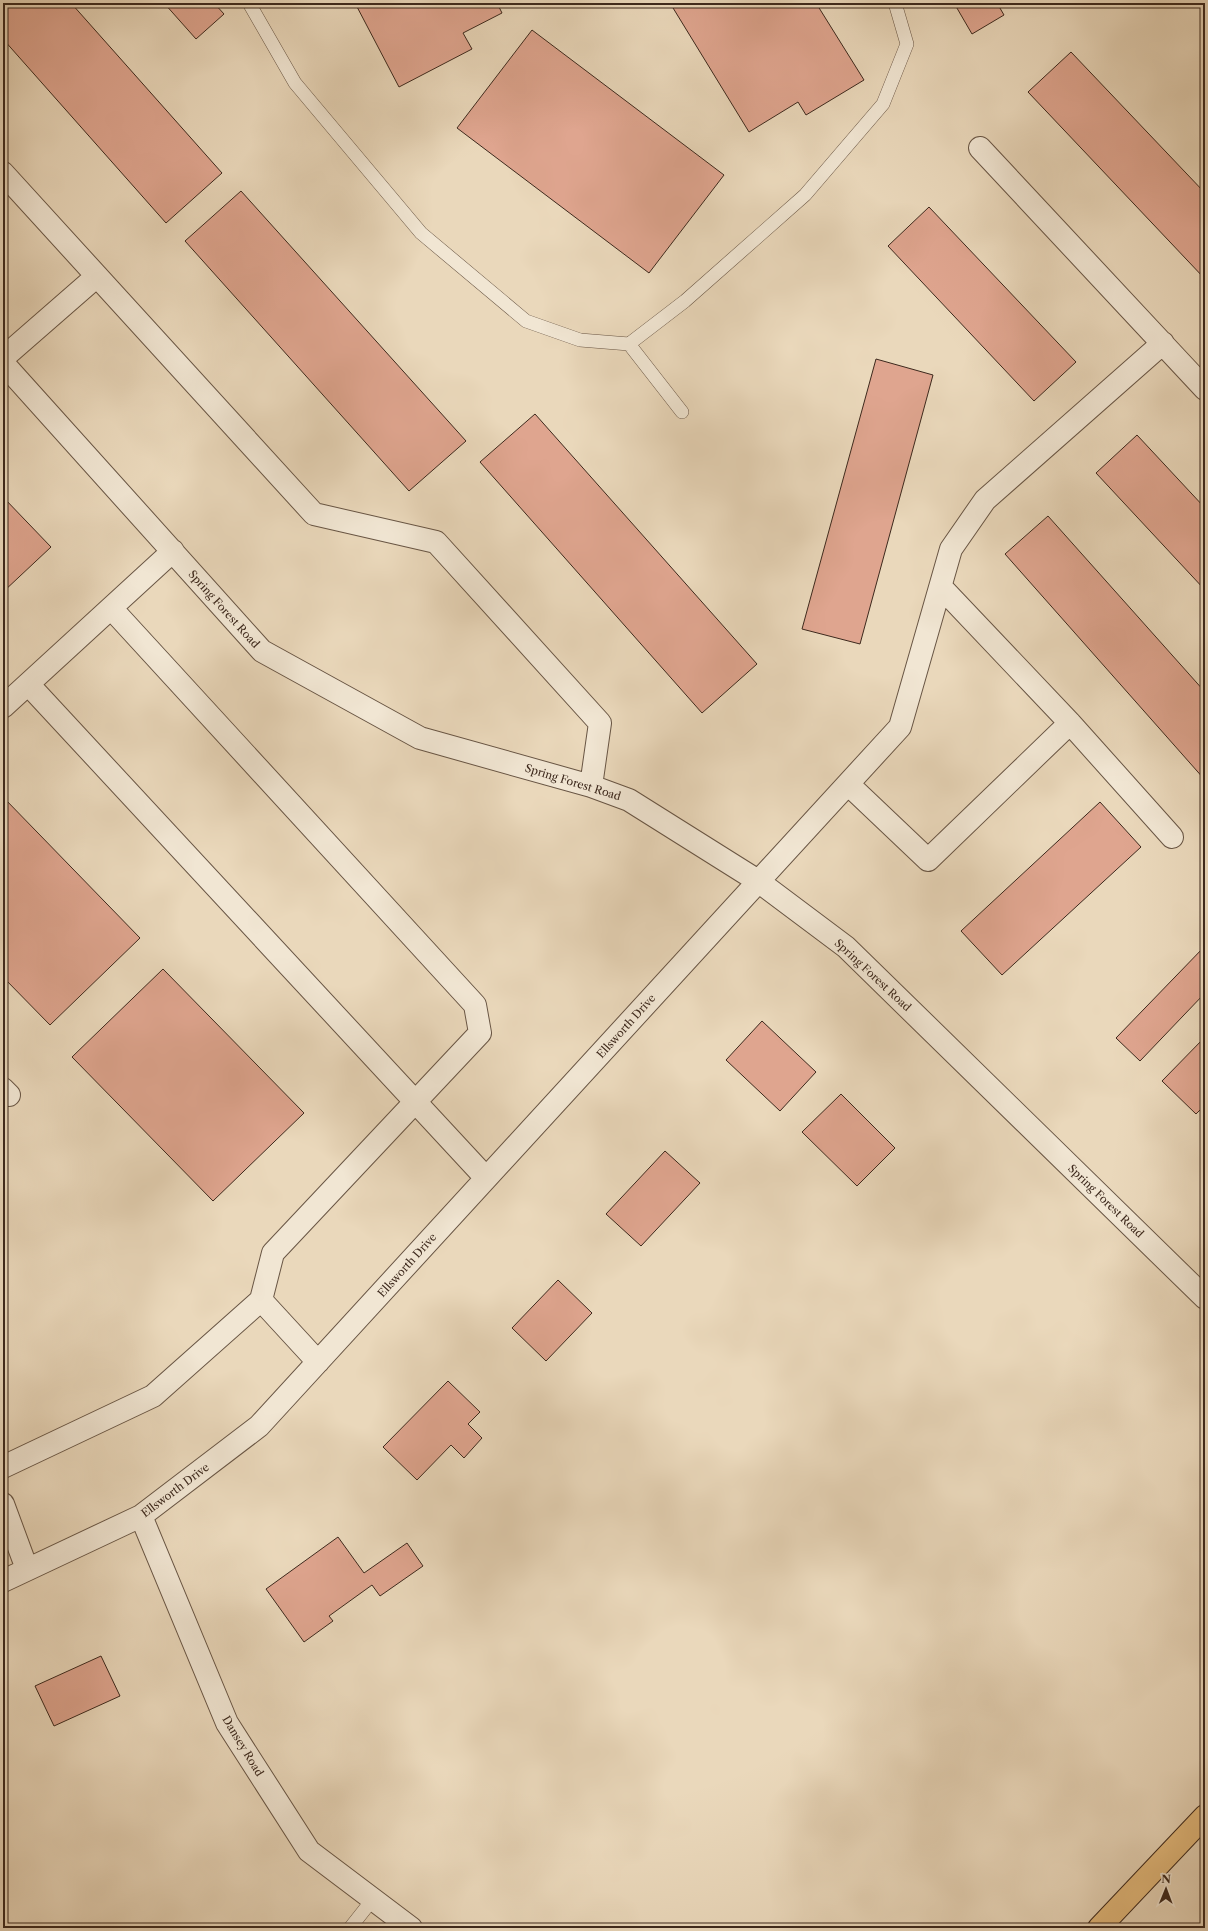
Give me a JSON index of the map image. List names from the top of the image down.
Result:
{
  "streets": {
    "street": ["Spring Forest Road", "Ellsworth Drive", "Dansey Road"]
  },
  "crossings": [
    ["Spring Forest Road", "Ellsworth Drive"],
    ["Ellsworth Drive", "Dansey Road"]
  ],
  "north": "top"
}
